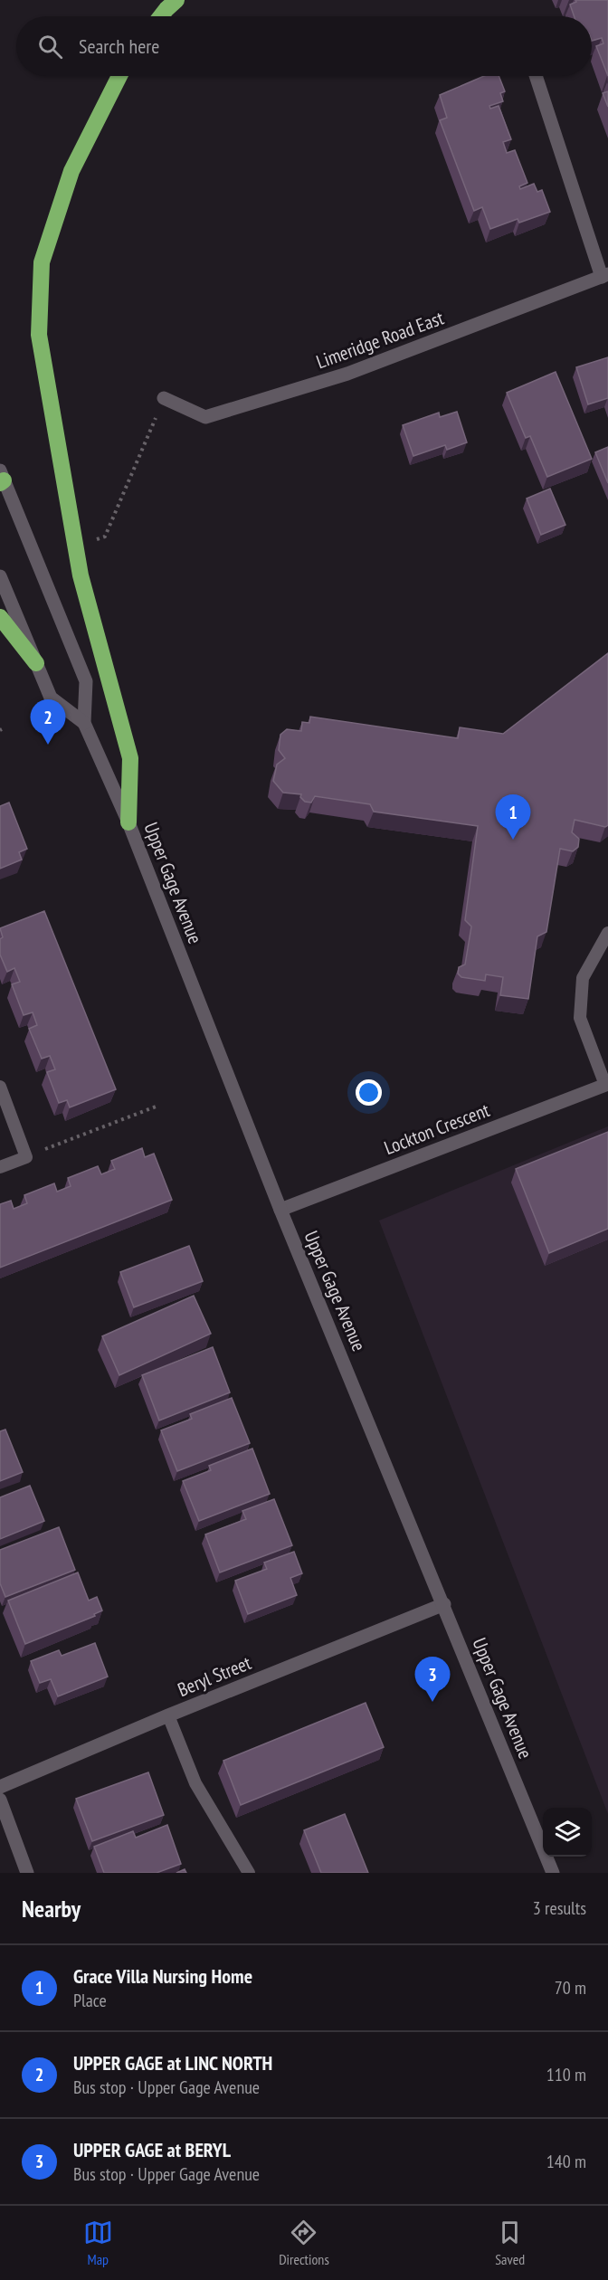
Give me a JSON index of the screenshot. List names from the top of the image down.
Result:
{
  "streets": {
    "main road": [
      "Limeridge Road East",
      "Upper Gage Avenue",
      "Lockton Crescent",
      "Beryl Street"
    ]
  },
  "crossings": [
    ["Upper Gage Avenue", "Lockton Crescent"],
    ["Upper Gage Avenue", "Beryl Street"]
  ],
  "page": {
    "search": "Search here",
    "pins": ["2", "1", "3"],
    "heading": ["Nearby", "3 results"],
    "list": [
      {
        "mark": "1",
        "name": "Grace Villa Nursing Home",
        "note": "Place",
        "value": "70 m"
      },
      {
        "mark": "2",
        "name": "UPPER GAGE at LINC NORTH",
        "note": "Bus stop · Upper Gage Avenue",
        "value": "110 m"
      },
      {
        "mark": "3",
        "name": "UPPER GAGE at BERYL",
        "note": "Bus stop · Upper Gage Avenue",
        "value": "140 m"
      }
    ],
    "nav": ["Map", "Directions", "Saved"]
  }
}
